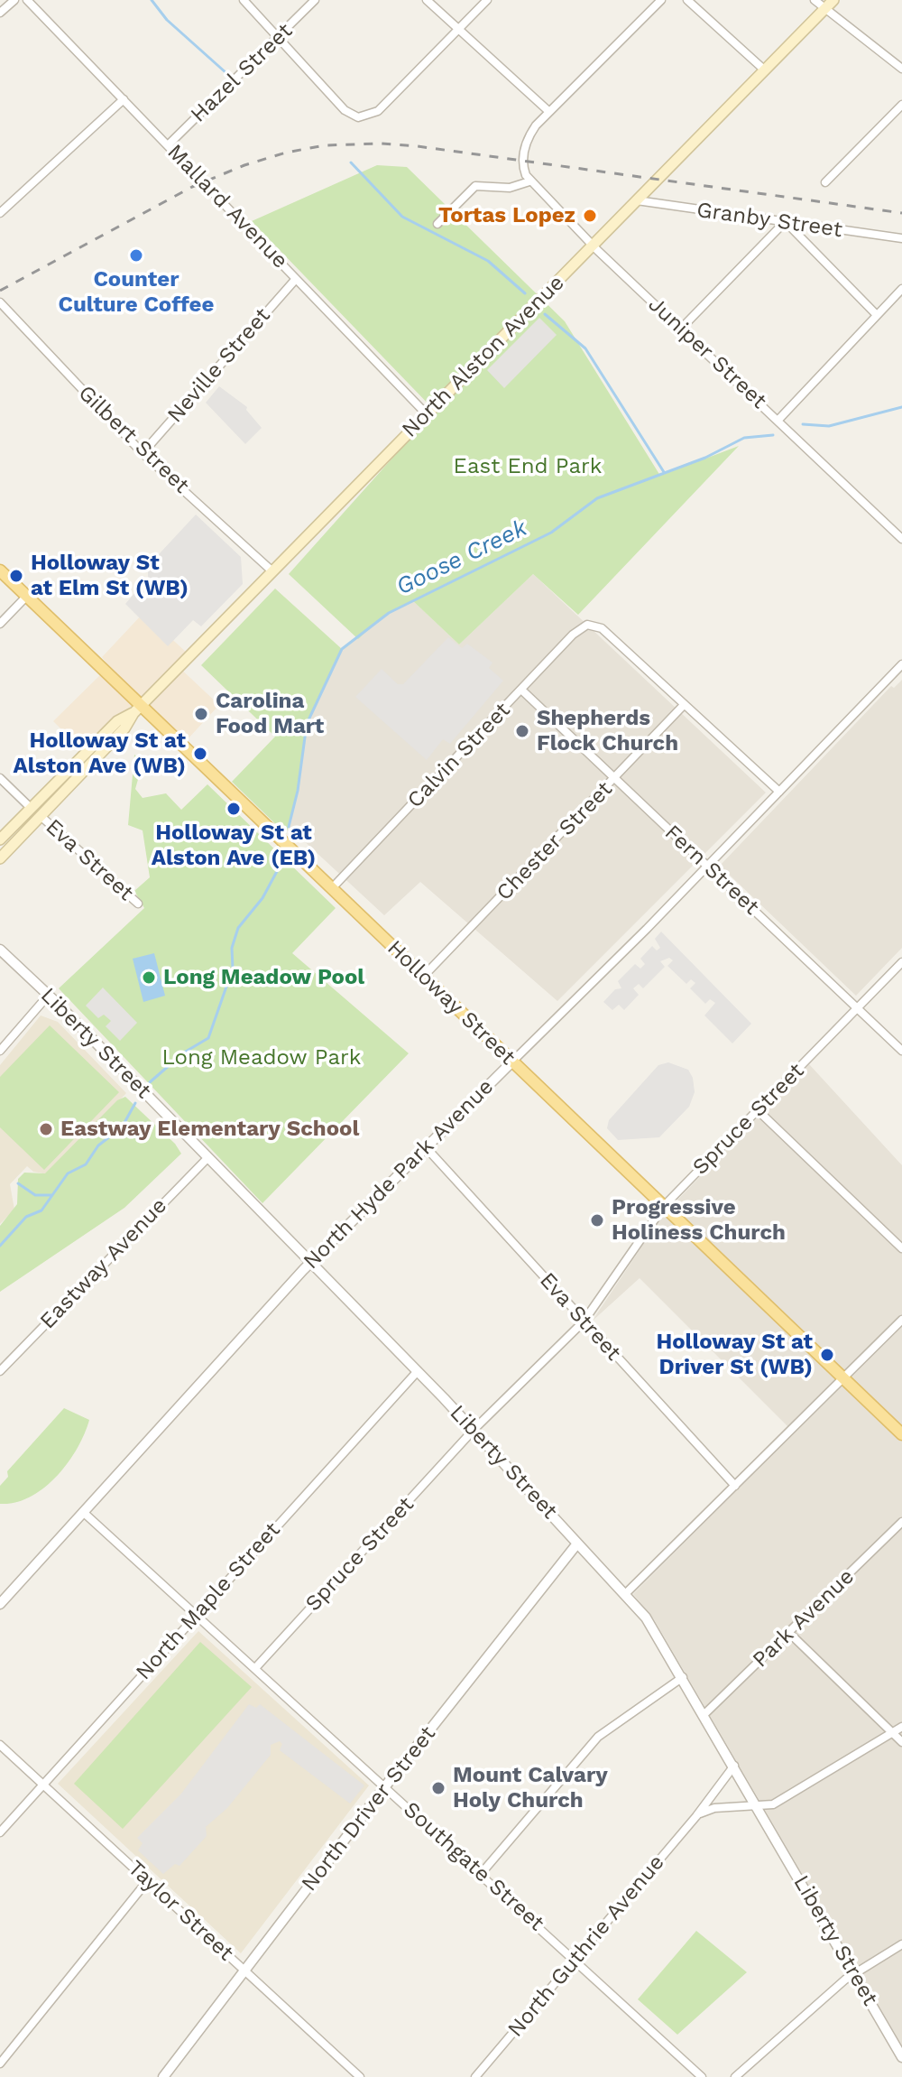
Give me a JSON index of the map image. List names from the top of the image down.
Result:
{
  "streets": {
    "main road": ["North Alston Avenue", "Holloway Street"],
    "street": [
      "Hazel Street",
      "Mallard Avenue",
      "Granby Street",
      "Juniper Street",
      "Neville Street",
      "Gilbert Street",
      "Calvin Street",
      "Chester Street",
      "Eva Street",
      "Fern Street",
      "Liberty Street",
      "Spruce Street",
      "North Hyde Park Avenue",
      "Eastway Avenue",
      "North Maple Street",
      "Park Avenue",
      "North Driver Street",
      "Southgate Street",
      "Taylor Street",
      "North Guthrie Avenue"
    ]
  },
  "crossings": [
    ["Hazel Street", "Mallard Avenue"],
    ["Mallard Avenue", "North Alston Avenue"],
    ["Mallard Avenue", "Neville Street"],
    ["Granby Street", "North Alston Avenue"],
    ["Juniper Street", "North Alston Avenue"],
    ["North Alston Avenue", "Gilbert Street"],
    ["North Alston Avenue", "Eva Street"],
    ["North Alston Avenue", "Holloway Street"],
    ["Neville Street", "Gilbert Street"],
    ["Calvin Street", "Chester Street"],
    ["Calvin Street", "Fern Street"],
    ["Calvin Street", "Holloway Street"],
    ["Chester Street", "Fern Street"],
    ["Chester Street", "Holloway Street"],
    ["Eva Street", "Spruce Street"],
    ["Eva Street", "North Hyde Park Avenue"],
    ["Fern Street", "Spruce Street"],
    ["Fern Street", "North Hyde Park Avenue"],
    ["Holloway Street", "Spruce Street"],
    ["Holloway Street", "North Hyde Park Avenue"],
    ["Liberty Street", "Spruce Street"],
    ["Liberty Street", "North Hyde Park Avenue"],
    ["Liberty Street", "Eastway Avenue"],
    ["Liberty Street", "North Maple Street"],
    ["Liberty Street", "Park Avenue"],
    ["Liberty Street", "North Driver Street"],
    ["Liberty Street", "North Guthrie Avenue"],
    ["Spruce Street", "Southgate Street"],
    ["North Hyde Park Avenue", "Southgate Street"],
    ["North Maple Street", "Southgate Street"],
    ["North Maple Street", "Taylor Street"],
    ["North Driver Street", "Southgate Street"],
    ["North Driver Street", "Taylor Street"],
    ["Southgate Street", "North Guthrie Avenue"]
  ],
  "water": ["Goose Creek"],
  "parks": ["East End Park", "Long Meadow Park"],
  "places": [
    "Tortas Lopez",
    "Counter Culture Coffee",
    "Holloway St at Elm St (WB)",
    "Carolina Food Mart",
    "Shepherds Flock Church",
    "Holloway St at Alston Ave (WB)",
    "Holloway St at Alston Ave (EB)",
    "Long Meadow Pool",
    "Eastway Elementary School",
    "Progressive Holiness Church",
    "Holloway St at Driver St (WB)",
    "Mount Calvary Holy Church"
  ]
}
